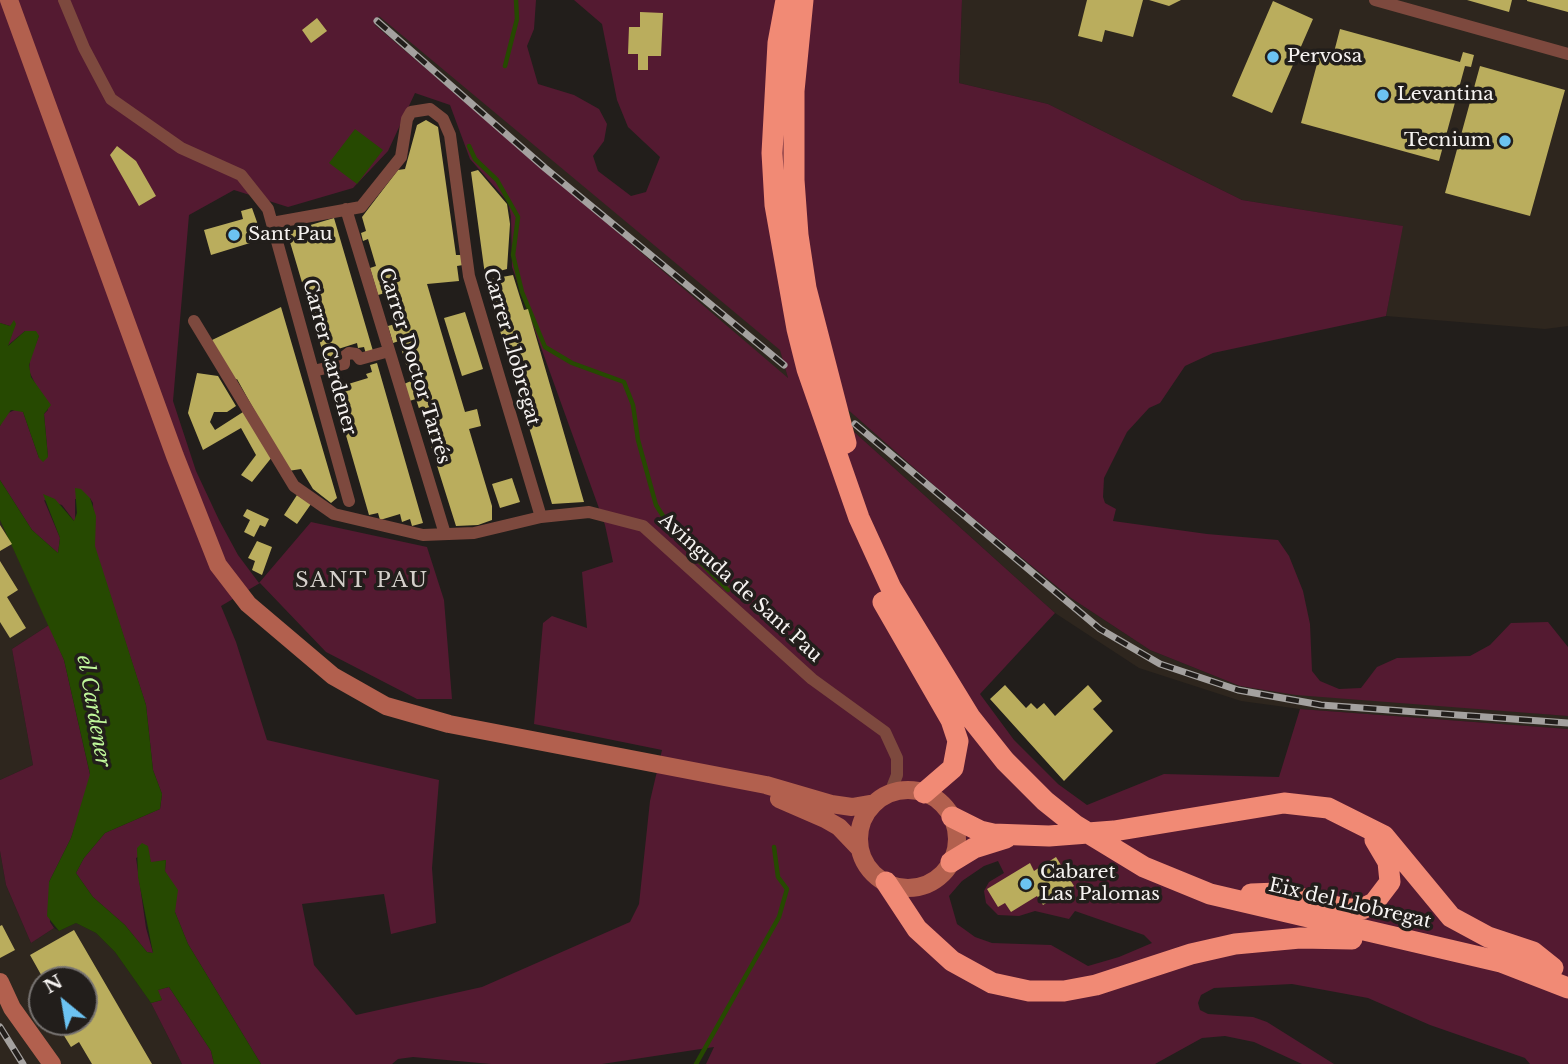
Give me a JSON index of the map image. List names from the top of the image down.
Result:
{
  "streets": {
    "highway": ["Eix del Llobregat"],
    "street": [
      "Carrer Llobregat",
      "Carrer Cardener",
      "Carrer Doctor Tarrés",
      "Avinguda de Sant Pau"
    ]
  },
  "crossings": [
    ["Carrer Llobregat", "Carrer Doctor Tarrés"],
    ["Carrer Llobregat", "Avinguda de Sant Pau"],
    ["Carrer Doctor Tarrés", "Avinguda de Sant Pau"]
  ],
  "districts": ["SANT PAU"],
  "water": ["el Cardener"],
  "places": [
    "Pervosa",
    "Levantina",
    "Tecnium",
    "Sant Pau",
    "Cabaret Las Palomas"
  ],
  "north": "top left"
}
